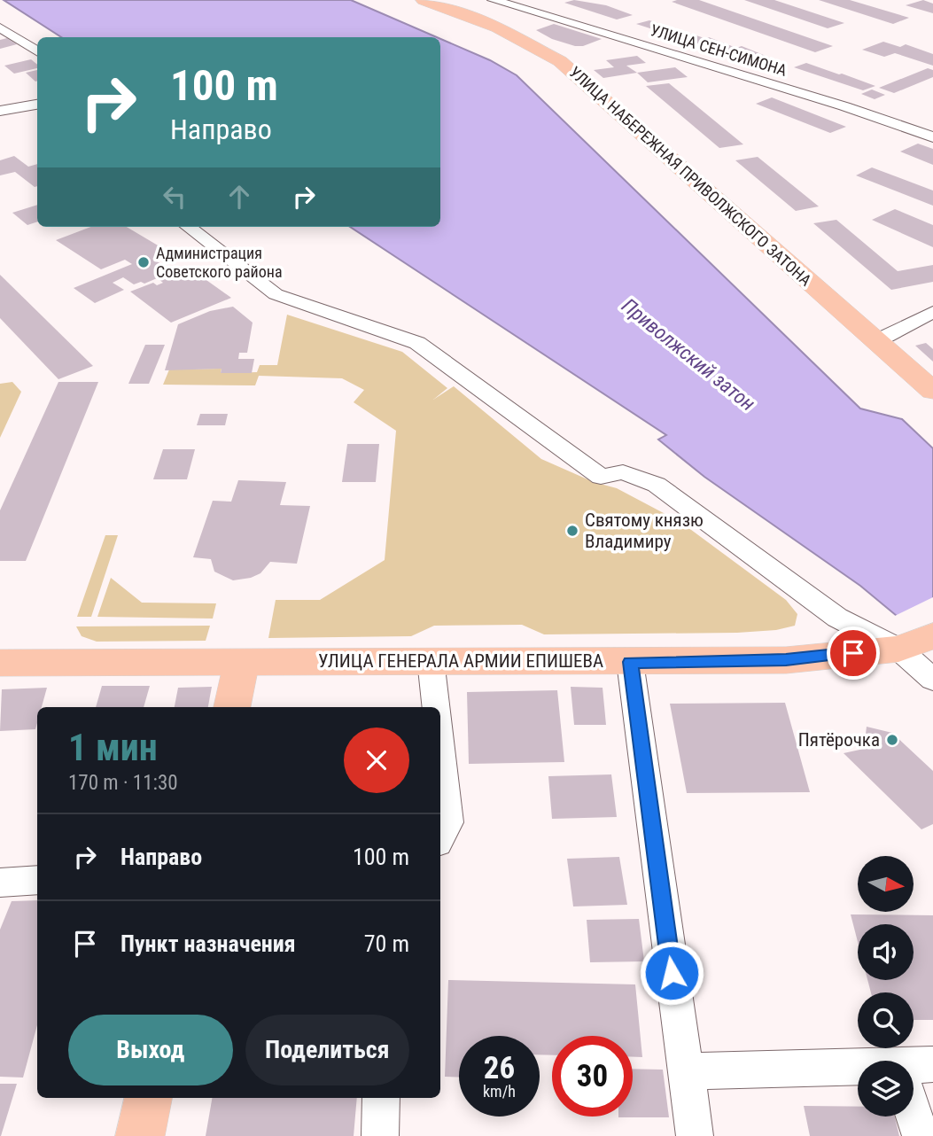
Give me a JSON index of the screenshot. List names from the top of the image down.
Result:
{
  "streets": {
    "main road": ["УЛИЦА НАБЕРЕЖНАЯ ПРИВОЛЖСКОГО ЗАТОНА", "УЛИЦА ГЕНЕРАЛА АРМИИ ЕПИШЕВА"],
    "street": ["УЛИЦА СЕН-СИМОНА"]
  },
  "water": ["Приволжский затон"],
  "places": ["Администрация Советского района", "Святому князю Владимиру", "Пятёрочка"],
  "north": "right",
  "page": {
    "turn": ["100 m", "Направо"],
    "heading": ["1 мин", "170 m · 11:30"],
    "list": [
      {
        "name": "Направо",
        "value": "100 m"
      },
      {
        "name": "Пункт назначения",
        "value": "70 m"
      }
    ],
    "buttons": ["Выход", "Поделиться"],
    "speed": "26 km/h",
    "limit": "30"
  }
}
